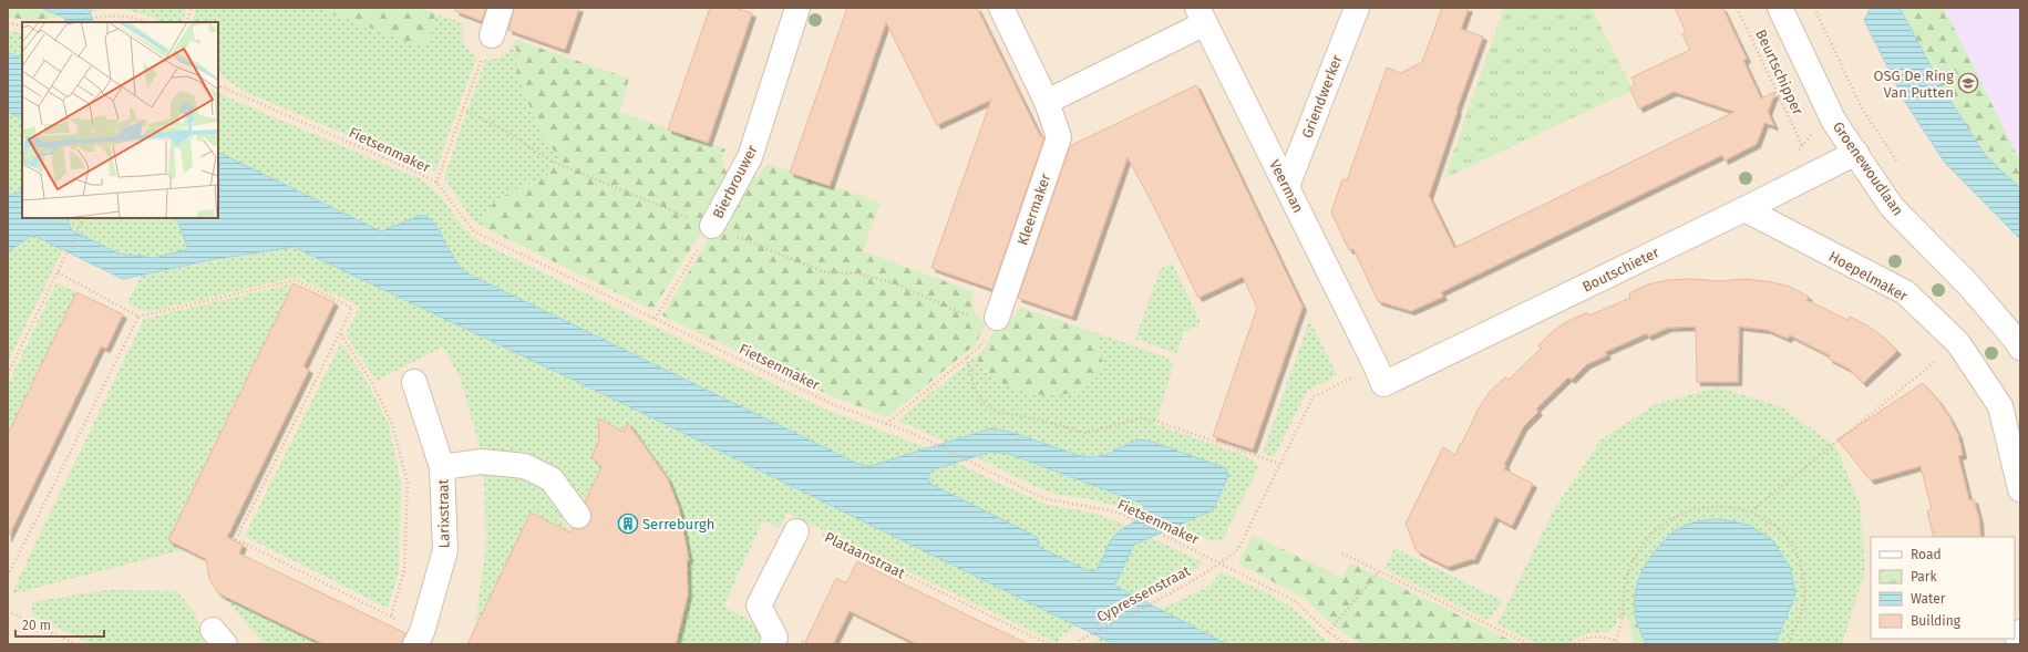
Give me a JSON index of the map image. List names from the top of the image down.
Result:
{
  "streets": {
    "street": [
      "Griendwerker",
      "Groenewoudlaan",
      "Bierbrouwer",
      "Veerman",
      "Kleermaker",
      "Boutschieter",
      "Hoepelmaker",
      "Larixstraat"
    ],
    "path": [
      "Beurtschipper",
      "Fietsenmaker",
      "Plataanstraat",
      "Cypressenstraat"
    ]
  },
  "crossings": [
    ["Griendwerker", "Veerman"],
    ["Fietsenmaker", "Bierbrouwer"],
    ["Fietsenmaker", "Cypressenstraat"],
    ["Groenewoudlaan", "Boutschieter"],
    ["Veerman", "Boutschieter"],
    ["Boutschieter", "Hoepelmaker"]
  ],
  "places": {
    "school or university": ["OSG De Ring Van Putten"],
    "building": ["Serreburgh"]
  },
  "legend": [
    "Road",
    "Park",
    "Water",
    "Building"
  ],
  "scale_bar": "20 m"
}
